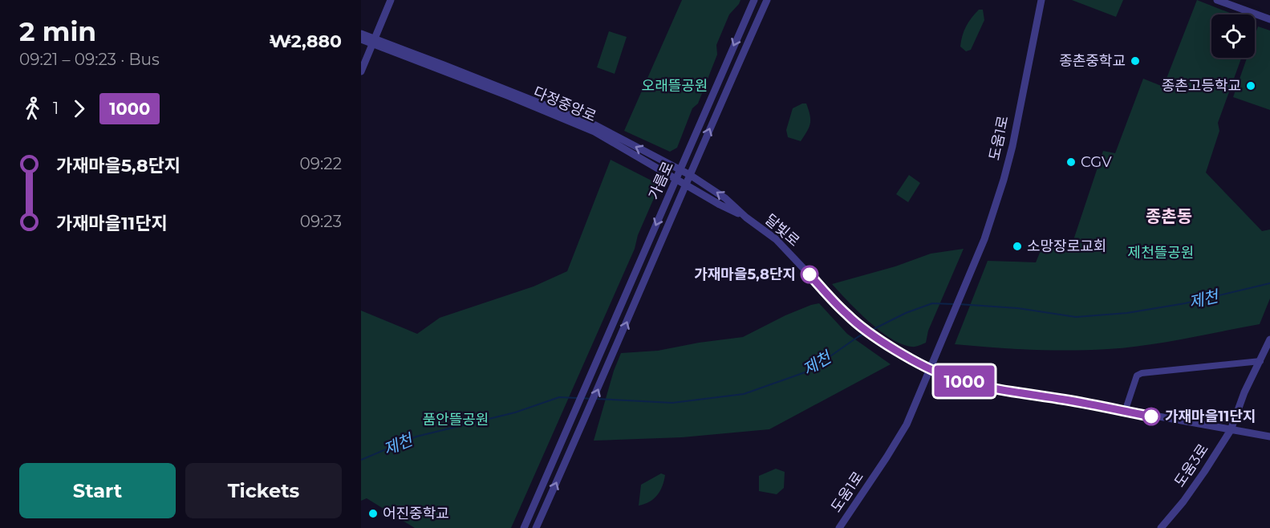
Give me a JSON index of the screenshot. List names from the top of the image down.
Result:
{
  "streets": {
    "street": [
      "다정중앙로",
      "도움1로",
      "가름로",
      "달빛로",
      "도움3로"
    ]
  },
  "crossings": [
    ["다정중앙로", "가름로"],
    ["다정중앙로", "달빛로"],
    ["도움1로", "달빛로"],
    ["가름로", "달빛로"]
  ],
  "districts": ["종촌동"],
  "water": ["제천"],
  "parks": ["오래뜰공원", "제천뜰공원", "품안뜰공원"],
  "places": [
    "종촌중학교",
    "종촌고등학교",
    "CGV",
    "소망장로교회",
    "가재마을5,8단지",
    "가재마을11단지",
    "어진중학교"
  ],
  "lines": ["bus line 1000"],
  "page": {
    "heading": ["2 min", "09:21 – 09:23 · Bus", "₩2,880"],
    "on_map": "1000",
    "legs": ["1", "1000"],
    "list": [
      {
        "name": "가재마을5,8단지",
        "value": "09:22"
      },
      {
        "name": "가재마을11단지",
        "value": "09:23"
      }
    ],
    "buttons": ["Start", "Tickets"]
  }
}
